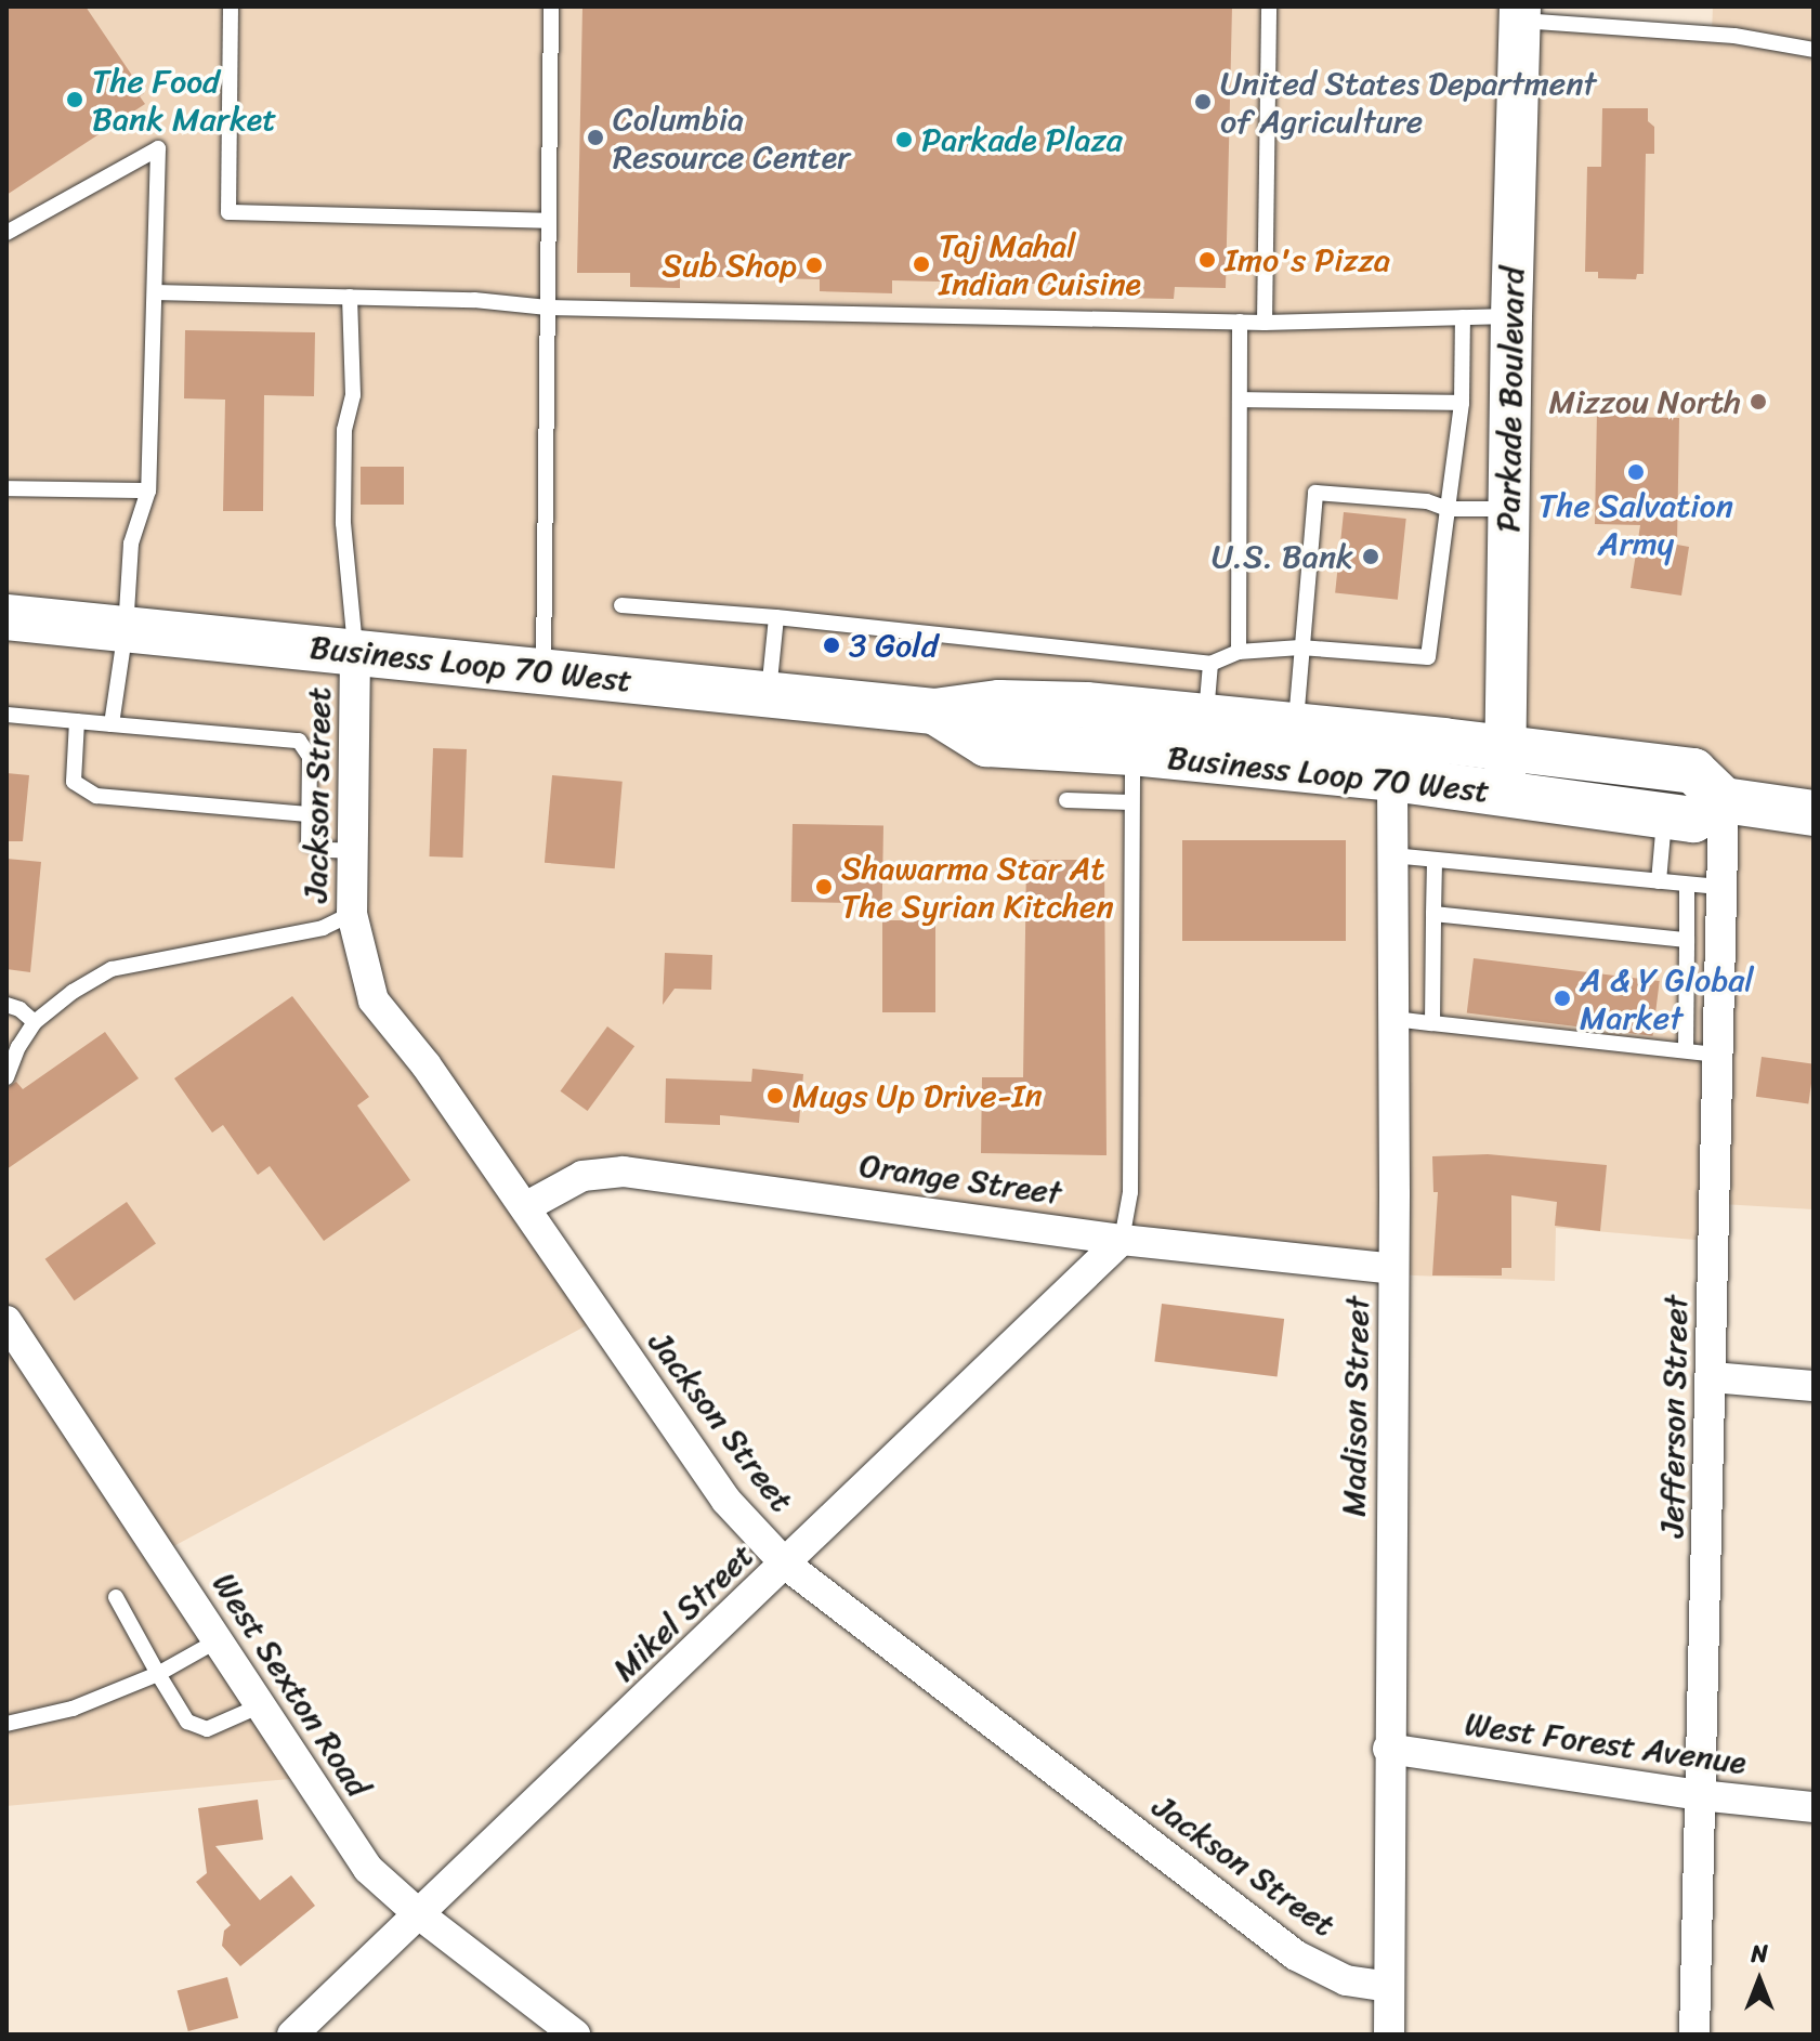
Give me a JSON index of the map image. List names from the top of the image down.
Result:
{
  "streets": {
    "main road": ["Business Loop 70 West"],
    "street": [
      "Parkade Boulevard",
      "Jackson Street",
      "Orange Street",
      "Madison Street",
      "Jefferson Street",
      "Mikel Street",
      "West Sexton Road",
      "West Forest Avenue"
    ]
  },
  "crossings": [
    ["Parkade Boulevard", "Business Loop 70 West"],
    ["Business Loop 70 West", "Jackson Street"],
    ["Business Loop 70 West", "Madison Street"],
    ["Business Loop 70 West", "Jefferson Street"],
    ["Jackson Street", "Orange Street"],
    ["Jackson Street", "Madison Street"],
    ["Jackson Street", "Mikel Street"],
    ["Orange Street", "Madison Street"],
    ["Orange Street", "Mikel Street"],
    ["Madison Street", "West Forest Avenue"],
    ["Jefferson Street", "West Forest Avenue"],
    ["Mikel Street", "West Sexton Road"]
  ],
  "places": [
    "The Food Bank Market",
    "United States Department of Agriculture",
    "Columbia Resource Center",
    "Parkade Plaza",
    "Imo's Pizza",
    "Taj Mahal Indian Cuisine",
    "Sub Shop",
    "Mizzou North",
    "The Salvation Army",
    "U.S. Bank",
    "3 Gold",
    "Shawarma Star At The Syrian Kitchen",
    "A & Y Global Market",
    "Mugs Up Drive-In"
  ],
  "north": "top"
}
